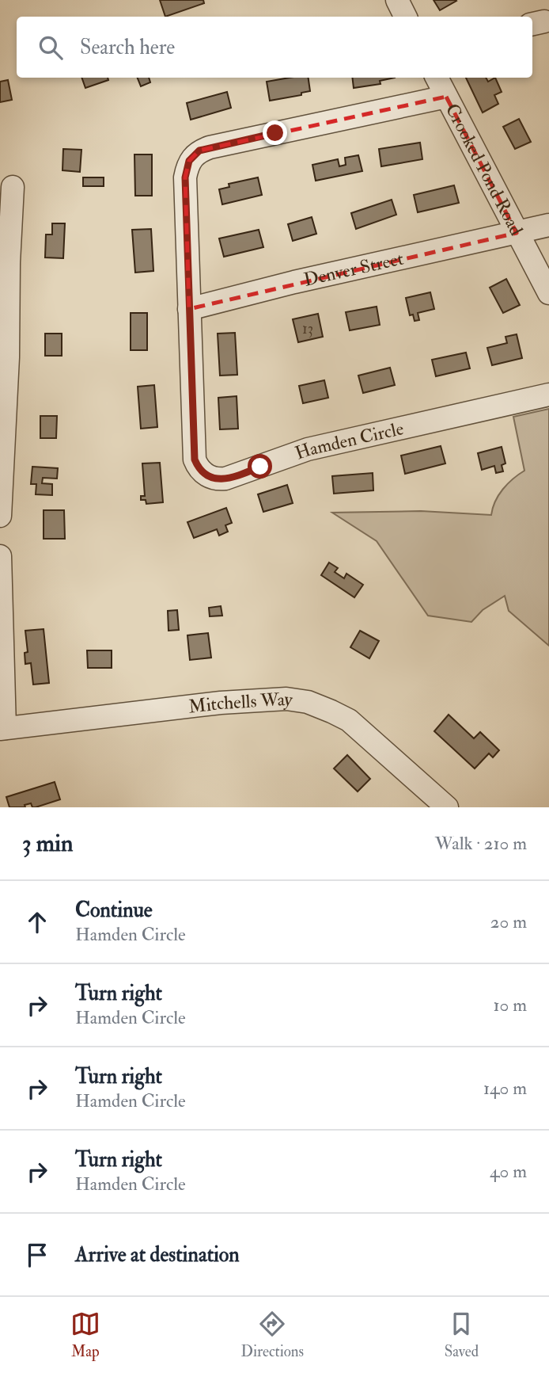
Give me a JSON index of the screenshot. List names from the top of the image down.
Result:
{
  "streets": {
    "street": [
      "Crooked Pond Road",
      "Denver Street",
      "Hamden Circle",
      "Mitchells Way"
    ]
  },
  "crossings": [
    ["Crooked Pond Road", "Denver Street"],
    ["Crooked Pond Road", "Hamden Circle"],
    ["Denver Street", "Hamden Circle"]
  ],
  "house_numbers": ["13"],
  "page": {
    "search": "Search here",
    "heading": ["3 min", "Walk · 210 m"],
    "list": [
      ["Continue", "Hamden Circle", "20 m"],
      ["Turn right", "Hamden Circle", "10 m"],
      ["Turn right", "Hamden Circle", "140 m"],
      ["Turn right", "Hamden Circle", "40 m"],
      "Arrive at destination"
    ],
    "nav": ["Map", "Directions", "Saved"]
  }
}
